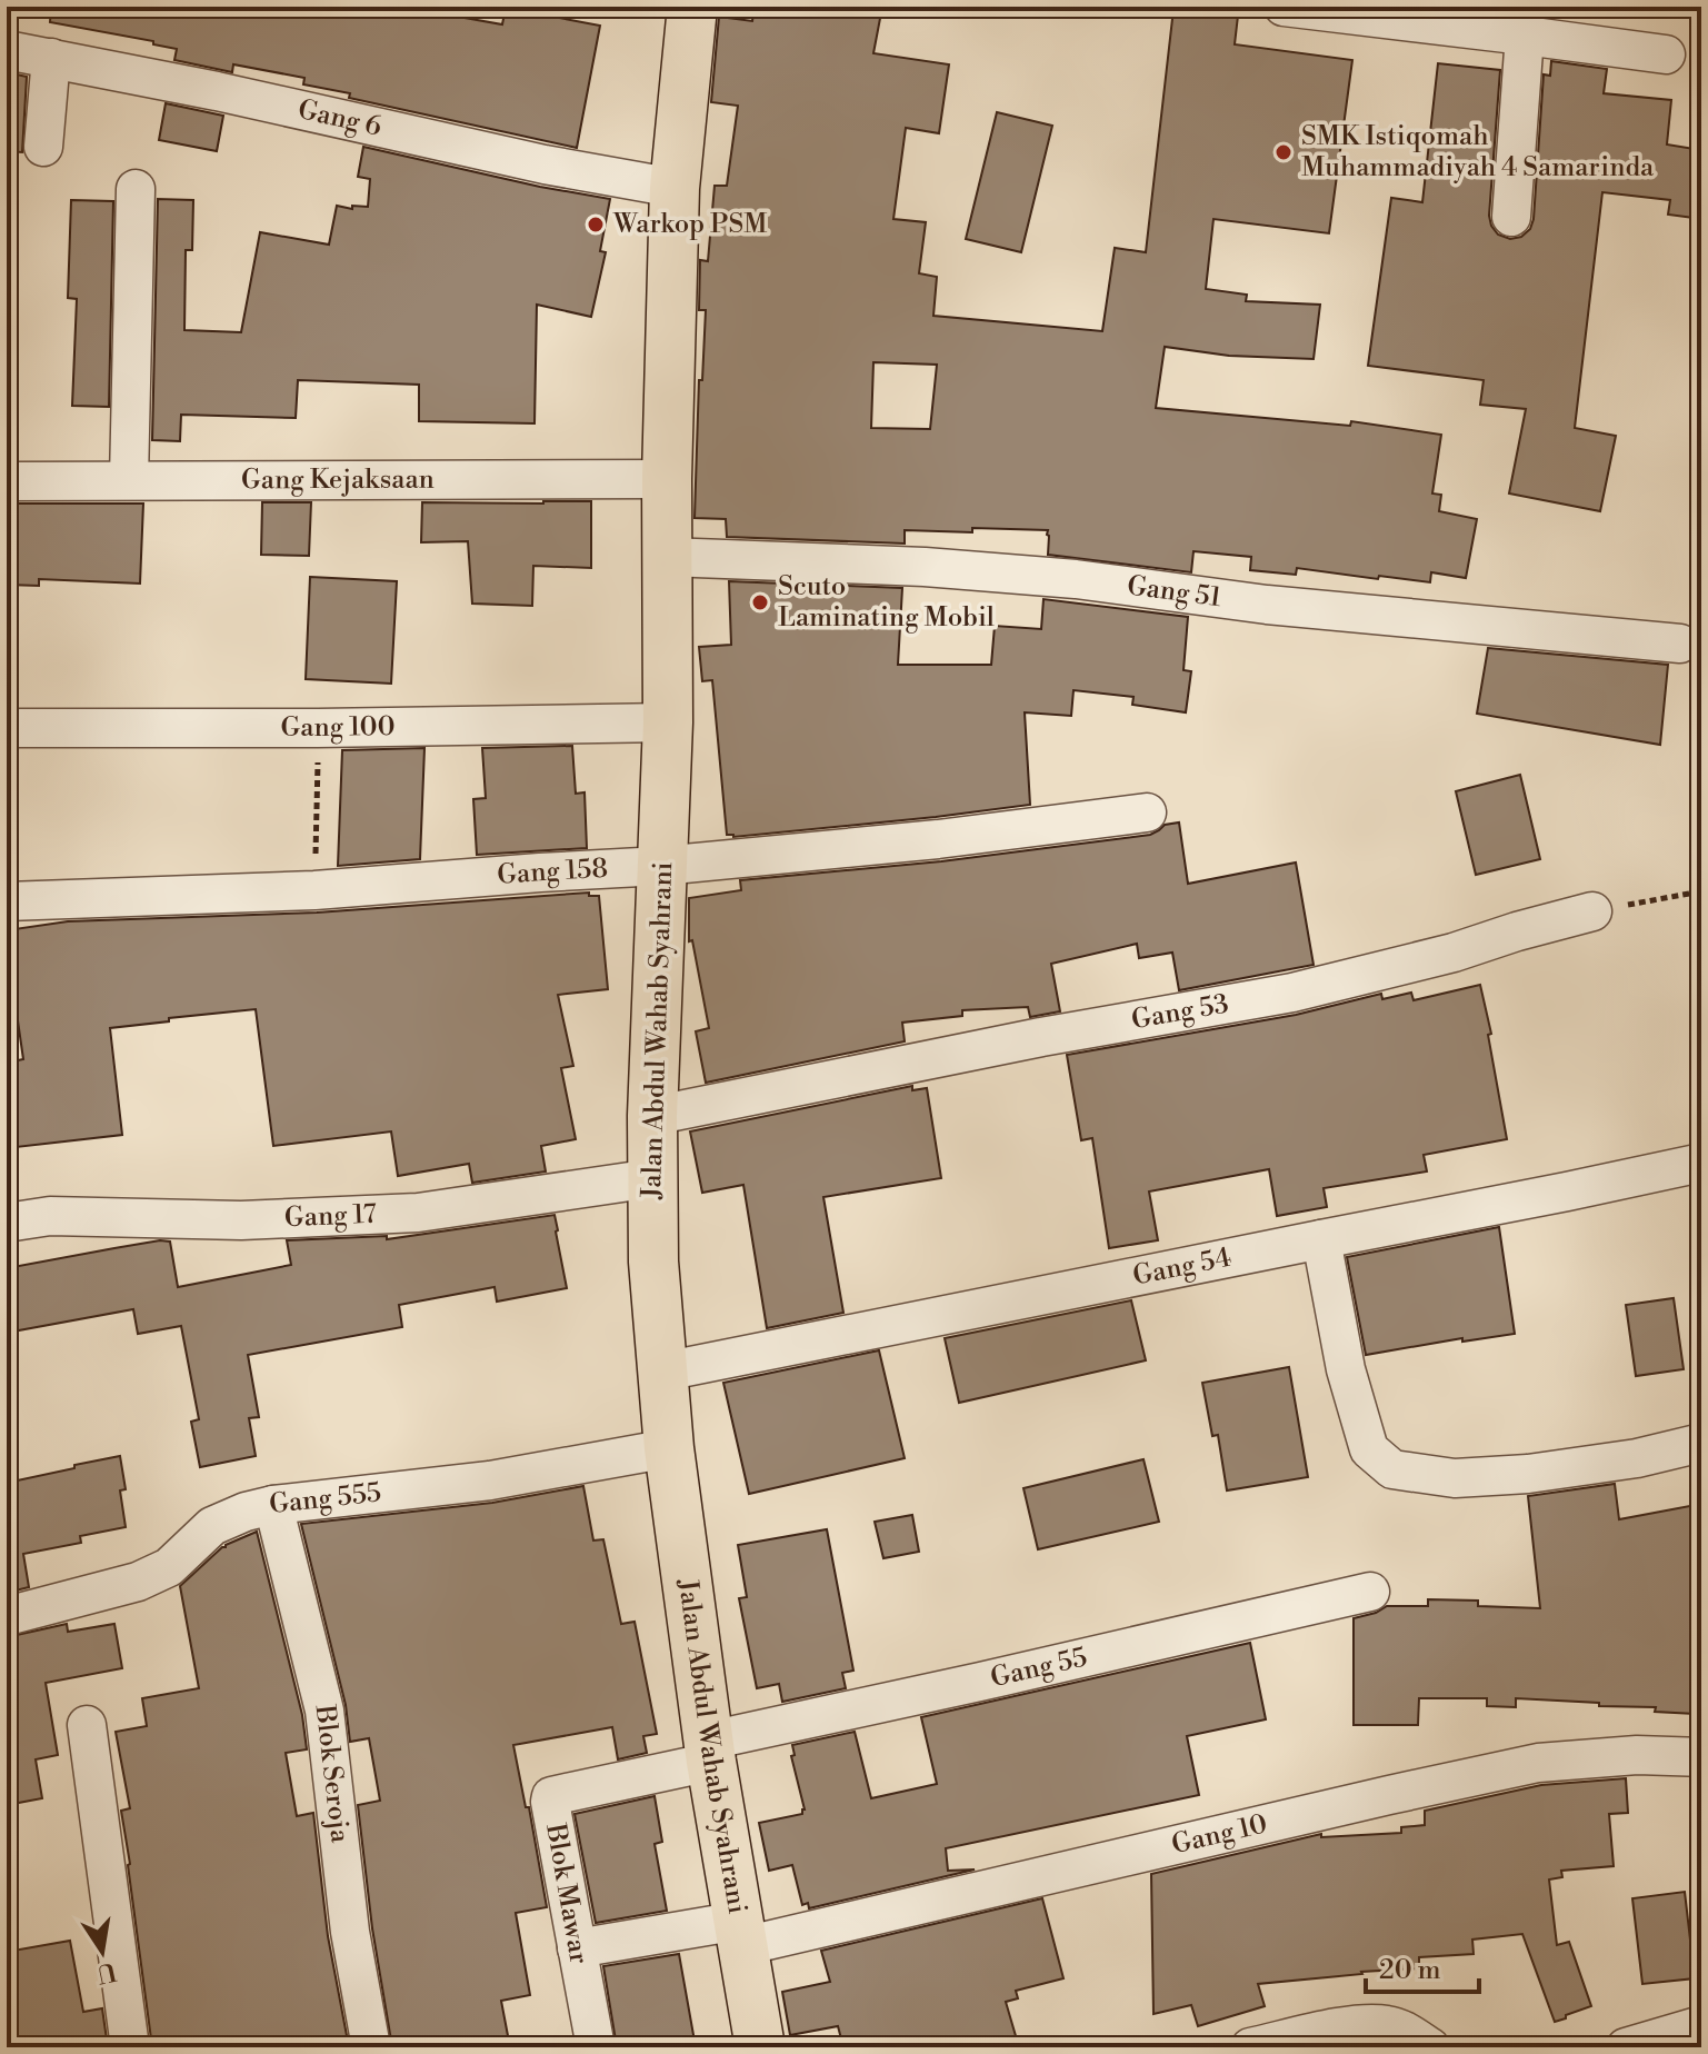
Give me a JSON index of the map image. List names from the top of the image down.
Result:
{
  "streets": {
    "highway": ["Jalan Abdul Wahab Syahrani"],
    "street": [
      "Gang 6",
      "Gang Kejaksaan",
      "Gang 51",
      "Gang 100",
      "Gang 158",
      "Gang 53",
      "Gang 17",
      "Gang 54",
      "Gang 555",
      "Gang 55",
      "Blok Seroja",
      "Gang 10",
      "Blok Mawar"
    ]
  },
  "crossings": [
    ["Gang 6", "Jalan Abdul Wahab Syahrani"],
    ["Gang Kejaksaan", "Jalan Abdul Wahab Syahrani"],
    ["Gang 51", "Jalan Abdul Wahab Syahrani"],
    ["Gang 100", "Jalan Abdul Wahab Syahrani"],
    ["Gang 158", "Jalan Abdul Wahab Syahrani"],
    ["Gang 53", "Jalan Abdul Wahab Syahrani"],
    ["Jalan Abdul Wahab Syahrani", "Gang 17"],
    ["Jalan Abdul Wahab Syahrani", "Gang 54"],
    ["Jalan Abdul Wahab Syahrani", "Gang 555"],
    ["Jalan Abdul Wahab Syahrani", "Gang 55"],
    ["Jalan Abdul Wahab Syahrani", "Gang 10"],
    ["Jalan Abdul Wahab Syahrani", "Blok Mawar"],
    ["Gang 555", "Blok Seroja"],
    ["Gang 55", "Blok Mawar"],
    ["Gang 10", "Blok Mawar"]
  ],
  "places": ["SMK Istiqomah Muhammadiyah 4 Samarinda", "Warkop PSM", "Scuto Laminating Mobil"],
  "scale_bar": "20 m",
  "north": "bottom"
}
